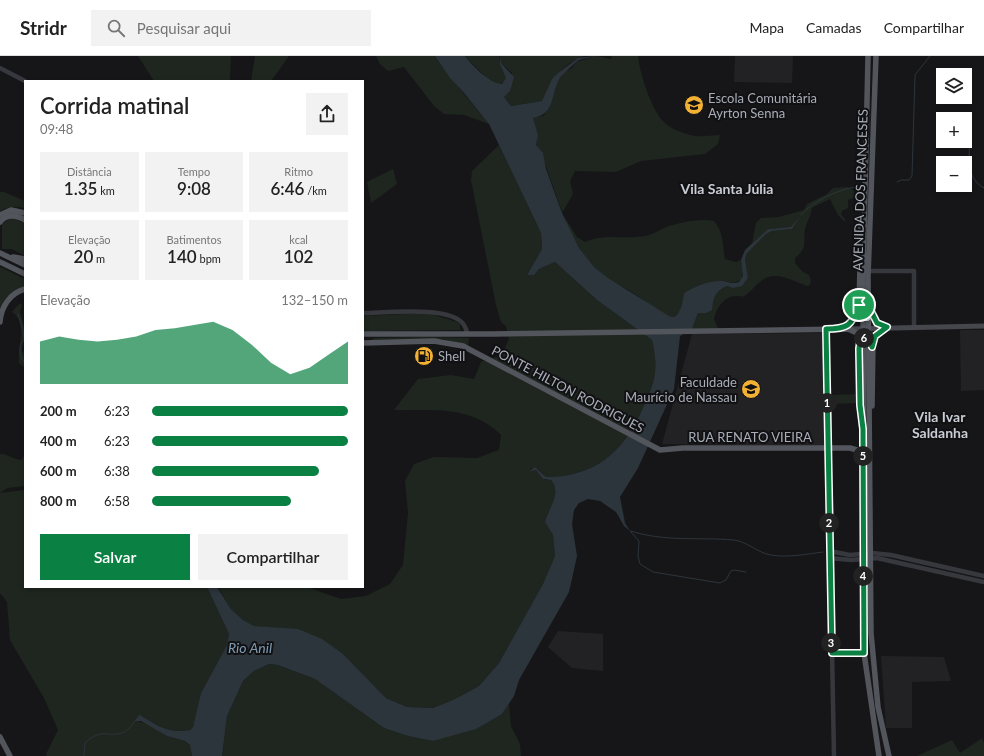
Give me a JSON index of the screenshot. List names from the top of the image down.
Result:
{
  "streets": {
    "main road": ["AVENIDA DOS FRANCESES", "PONTE HILTON RODRIGUES", "RUA RENATO VIEIRA"]
  },
  "crossings": [
    ["AVENIDA DOS FRANCESES", "RUA RENATO VIEIRA"],
    ["PONTE HILTON RODRIGUES", "RUA RENATO VIEIRA"]
  ],
  "districts": ["Vila Santa Júlia", "Vila Ivar Saldanha"],
  "water": ["Rio Anil"],
  "places": {
    "school or university": ["Escola Comunitária Ayrton Senna", "Faculdade Maurício de Nassau"],
    "fuel station": ["Shell"]
  },
  "page": {
    "header": "Stridr",
    "search": "Pesquisar aqui",
    "nav": ["Mapa", "Camadas", "Compartilhar"],
    "map_buttons": ["+", "−"],
    "heading": ["Corrida matinal", "09:48"],
    "stats": [
      ["Distância", "1.35 km"],
      ["Tempo", "9:08"],
      ["Ritmo", "6:46 /km"],
      ["Elevação", "20 m"],
      ["Batimentos", "140 bpm"],
      ["kcal", "102"]
    ],
    "chart": ["Elevação", "132–150 m"],
    "pins": [
      "6",
      "1",
      "5",
      "2",
      "4",
      "3"
    ],
    "list": [
      {
        "name": "200 m",
        "note": "6:23"
      },
      {
        "name": "400 m",
        "note": "6:23"
      },
      {
        "name": "600 m",
        "note": "6:38"
      },
      {
        "name": "800 m",
        "note": "6:58"
      }
    ],
    "buttons": ["Salvar", "Compartilhar"]
  }
}
